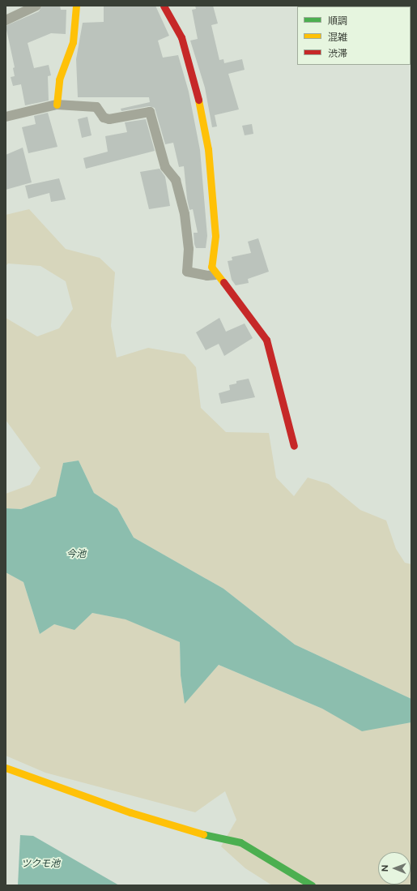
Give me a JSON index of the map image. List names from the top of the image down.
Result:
{
  "water": ["今池", "ツクモ池"],
  "legend": ["順調", "混雑", "渋滞"],
  "north": "left"
}
